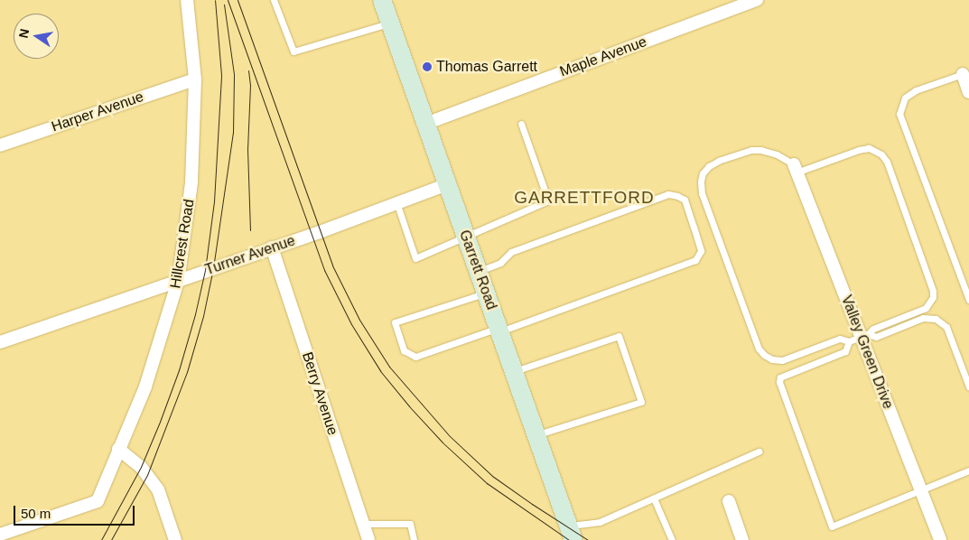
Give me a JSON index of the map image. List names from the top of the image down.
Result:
{
  "streets": {
    "main road": ["Garrett Road"],
    "street": [
      "Maple Avenue",
      "Harper Avenue",
      "Hillcrest Road",
      "Turner Avenue",
      "Valley Green Drive",
      "Berry Avenue"
    ]
  },
  "crossings": [
    ["Maple Avenue", "Garrett Road"],
    ["Harper Avenue", "Hillcrest Road"],
    ["Hillcrest Road", "Turner Avenue"],
    ["Turner Avenue", "Garrett Road"],
    ["Turner Avenue", "Berry Avenue"]
  ],
  "districts": ["GARRETTFORD"],
  "places": ["Thomas Garrett"],
  "scale_bar": "50 m",
  "north": "left"
}
